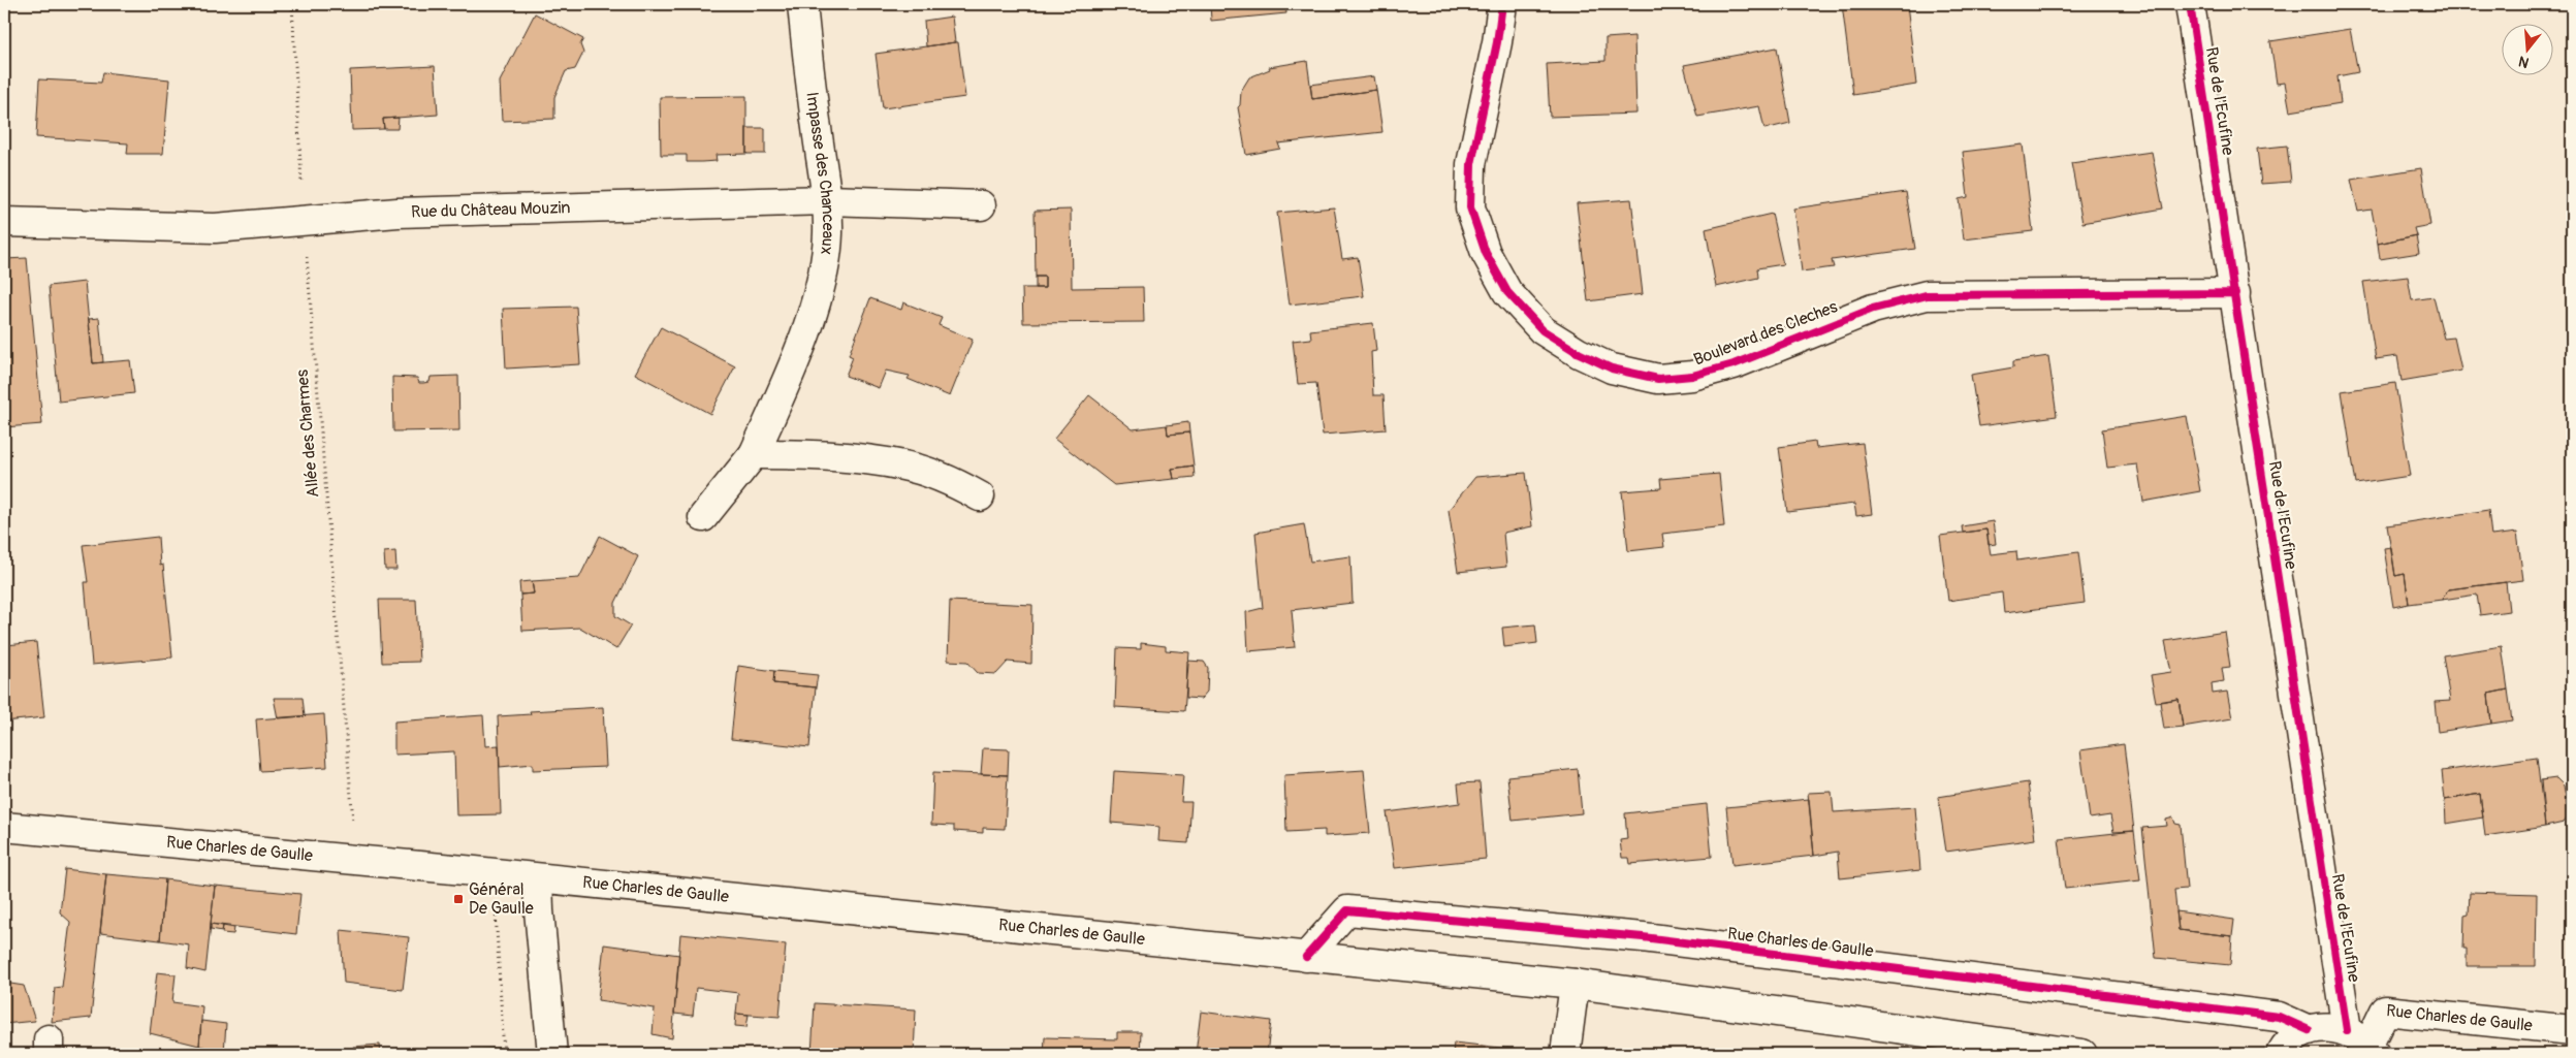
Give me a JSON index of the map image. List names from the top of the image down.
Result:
{
  "streets": {
    "street": [
      "Rue de l'Ecufine",
      "Impasse des Chanceaux",
      "Rue du Château Mouzin",
      "Boulevard des Cleches",
      "Rue Charles de Gaulle"
    ],
    "path": ["Allée des Charmes"]
  },
  "crossings": [
    ["Rue de l'Ecufine", "Boulevard des Cleches"],
    ["Rue de l'Ecufine", "Rue Charles de Gaulle"],
    ["Impasse des Chanceaux", "Rue du Château Mouzin"],
    ["Rue du Château Mouzin", "Allée des Charmes"],
    ["Allée des Charmes", "Rue Charles de Gaulle"]
  ],
  "places": {
    "transit": ["Général De Gaulle"]
  },
  "north": "bottom"
}
